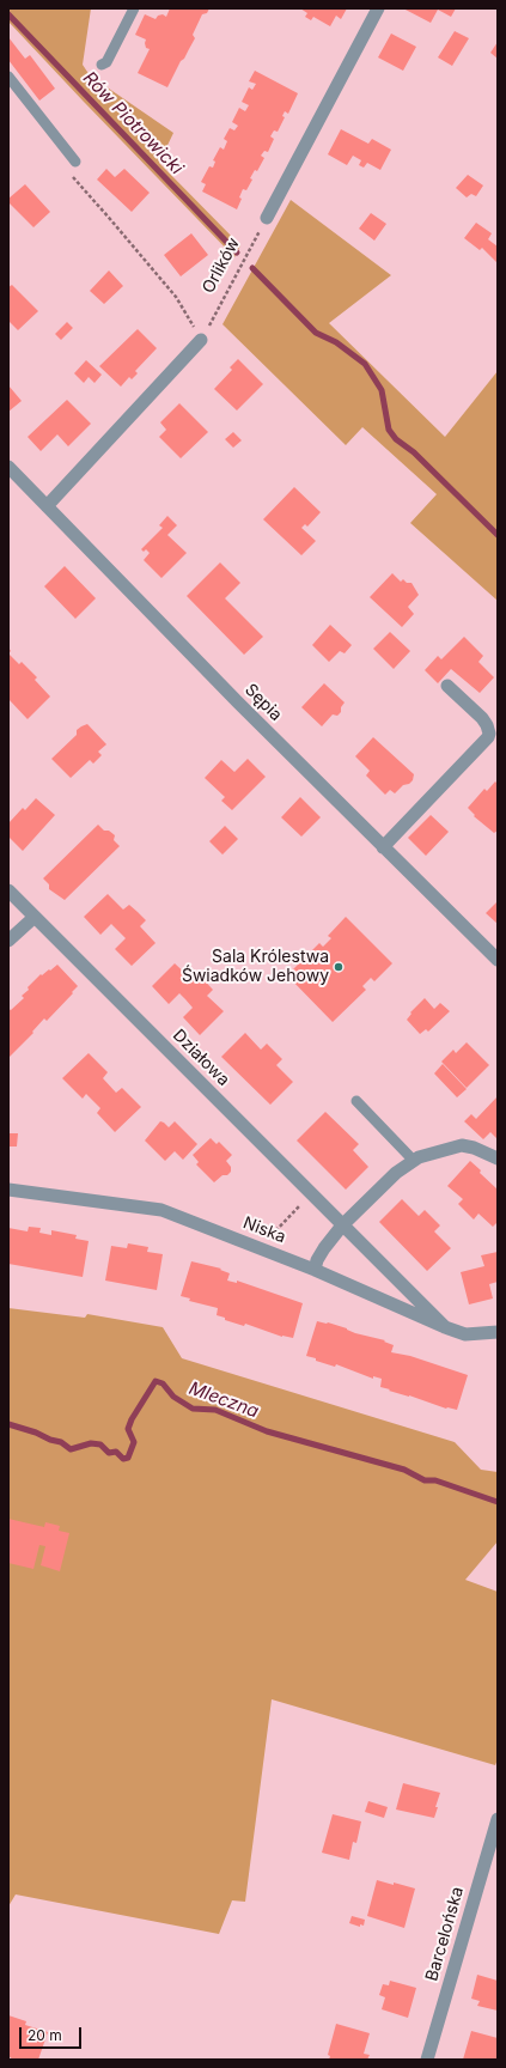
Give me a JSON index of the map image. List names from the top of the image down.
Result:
{
  "streets": {
    "street": [
      "Sępia",
      "Działowa",
      "Niska",
      "Barcelońska"
    ],
    "path": ["Orlików"]
  },
  "crossings": [
    ["Działowa", "Niska"]
  ],
  "water": ["Rów Piotrowicki", "Mleczna"],
  "places": ["Sala Królestwa Świadków Jehowy"],
  "scale_bar": "20 m"
}
